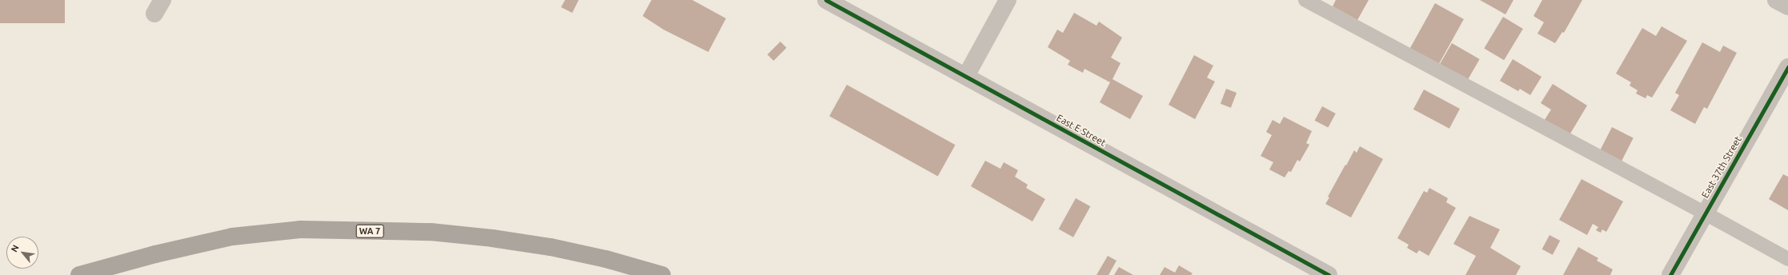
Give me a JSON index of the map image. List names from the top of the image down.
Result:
{
  "streets": {
    "highway": ["WA 7"],
    "street": ["East E Street", "East 37th Street"]
  },
  "north": "top left"
}
